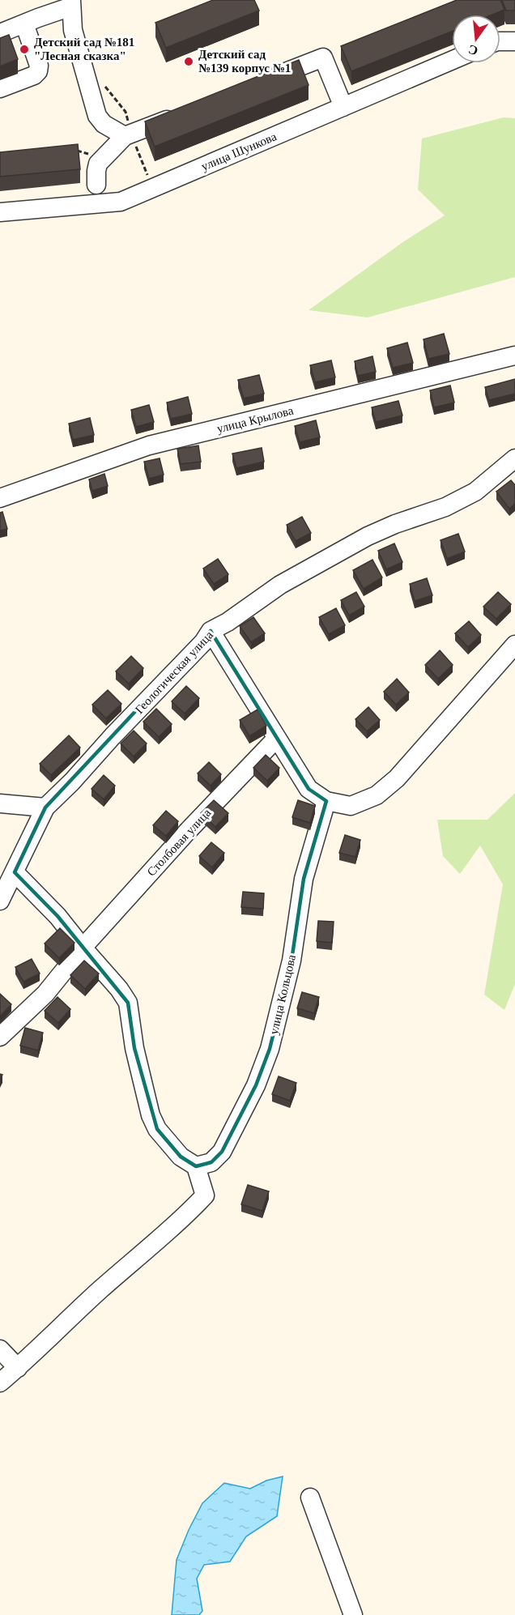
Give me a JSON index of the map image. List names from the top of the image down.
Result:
{
  "streets": {
    "street": [
      "улица Шункова",
      "улица Крылова",
      "Геологическая улица",
      "Столбовая улица",
      "улица Кольцова"
    ]
  },
  "places": ["Детский сад №181 \"Лесная сказка\"", "Детский сад №139 корпус №1"],
  "north": "bottom"
}
